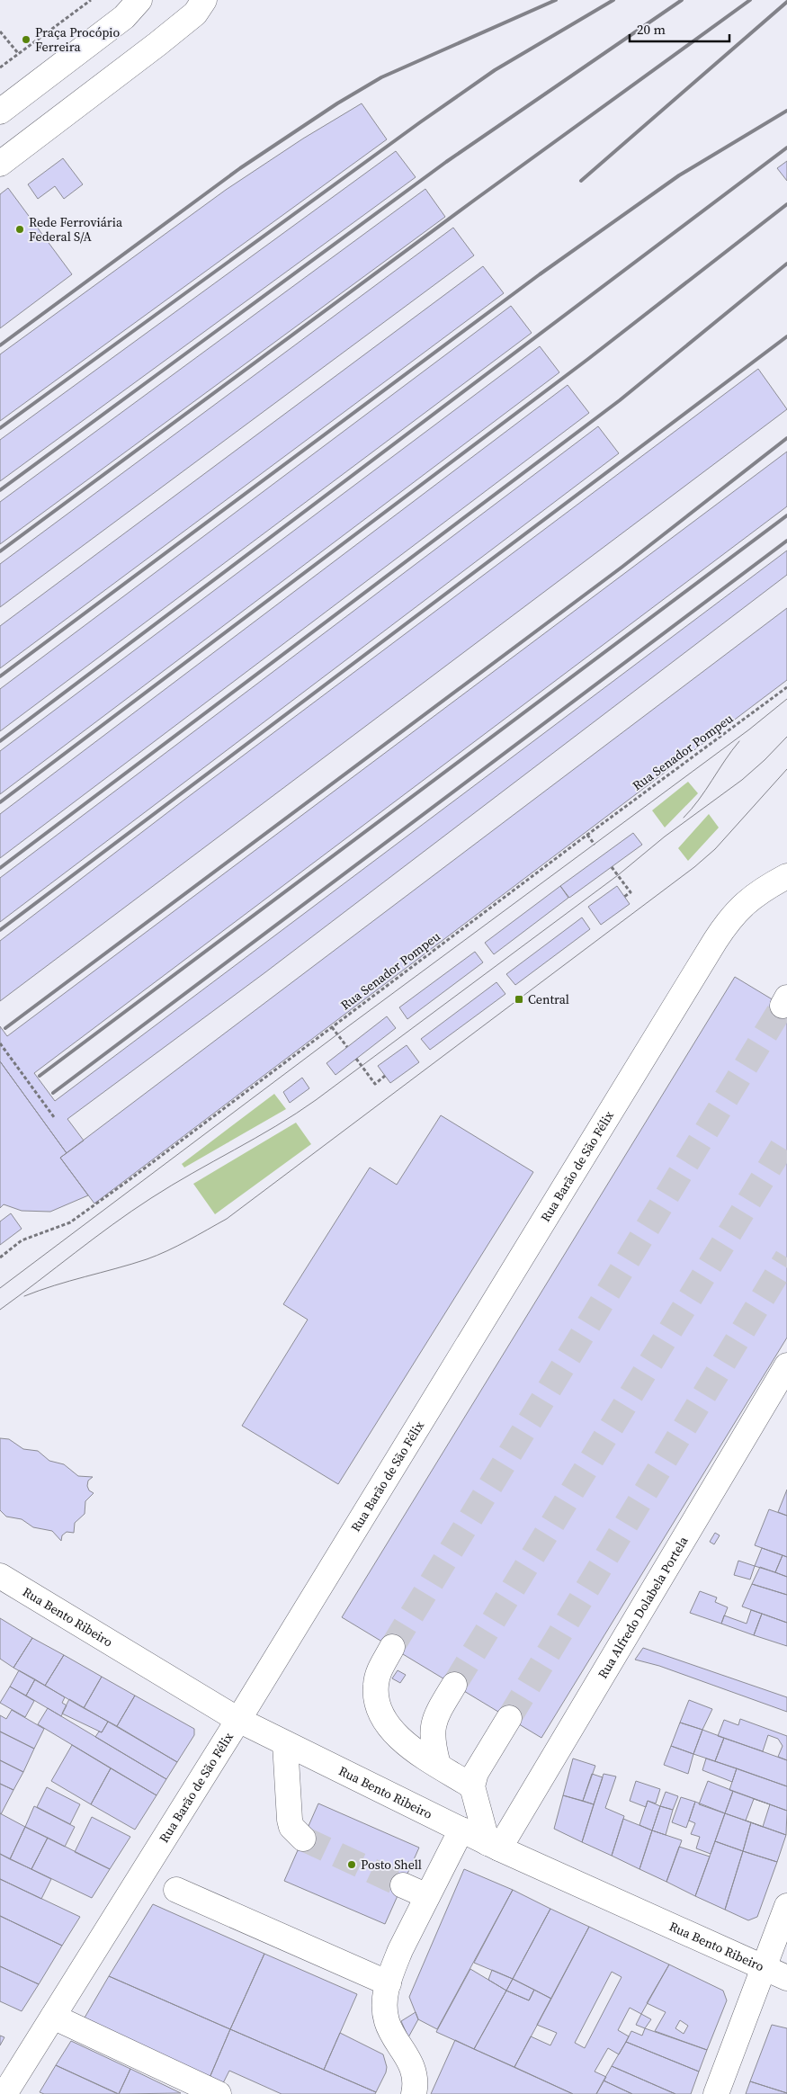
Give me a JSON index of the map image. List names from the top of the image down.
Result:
{
  "streets": {
    "street": ["Rua Barão de São Félix", "Rua Alfredo Dolabela Portela", "Rua Bento Ribeiro"],
    "path": ["Rua Senador Pompeu"]
  },
  "crossings": [
    ["Rua Barão de São Félix", "Rua Bento Ribeiro"],
    ["Rua Alfredo Dolabela Portela", "Rua Bento Ribeiro"]
  ],
  "places": {
    "other": ["Praça Procópio Ferreira", "Rede Ferroviária Federal S/A", "Posto Shell"],
    "transit": ["Central"]
  },
  "scale_bar": "20 m"
}
